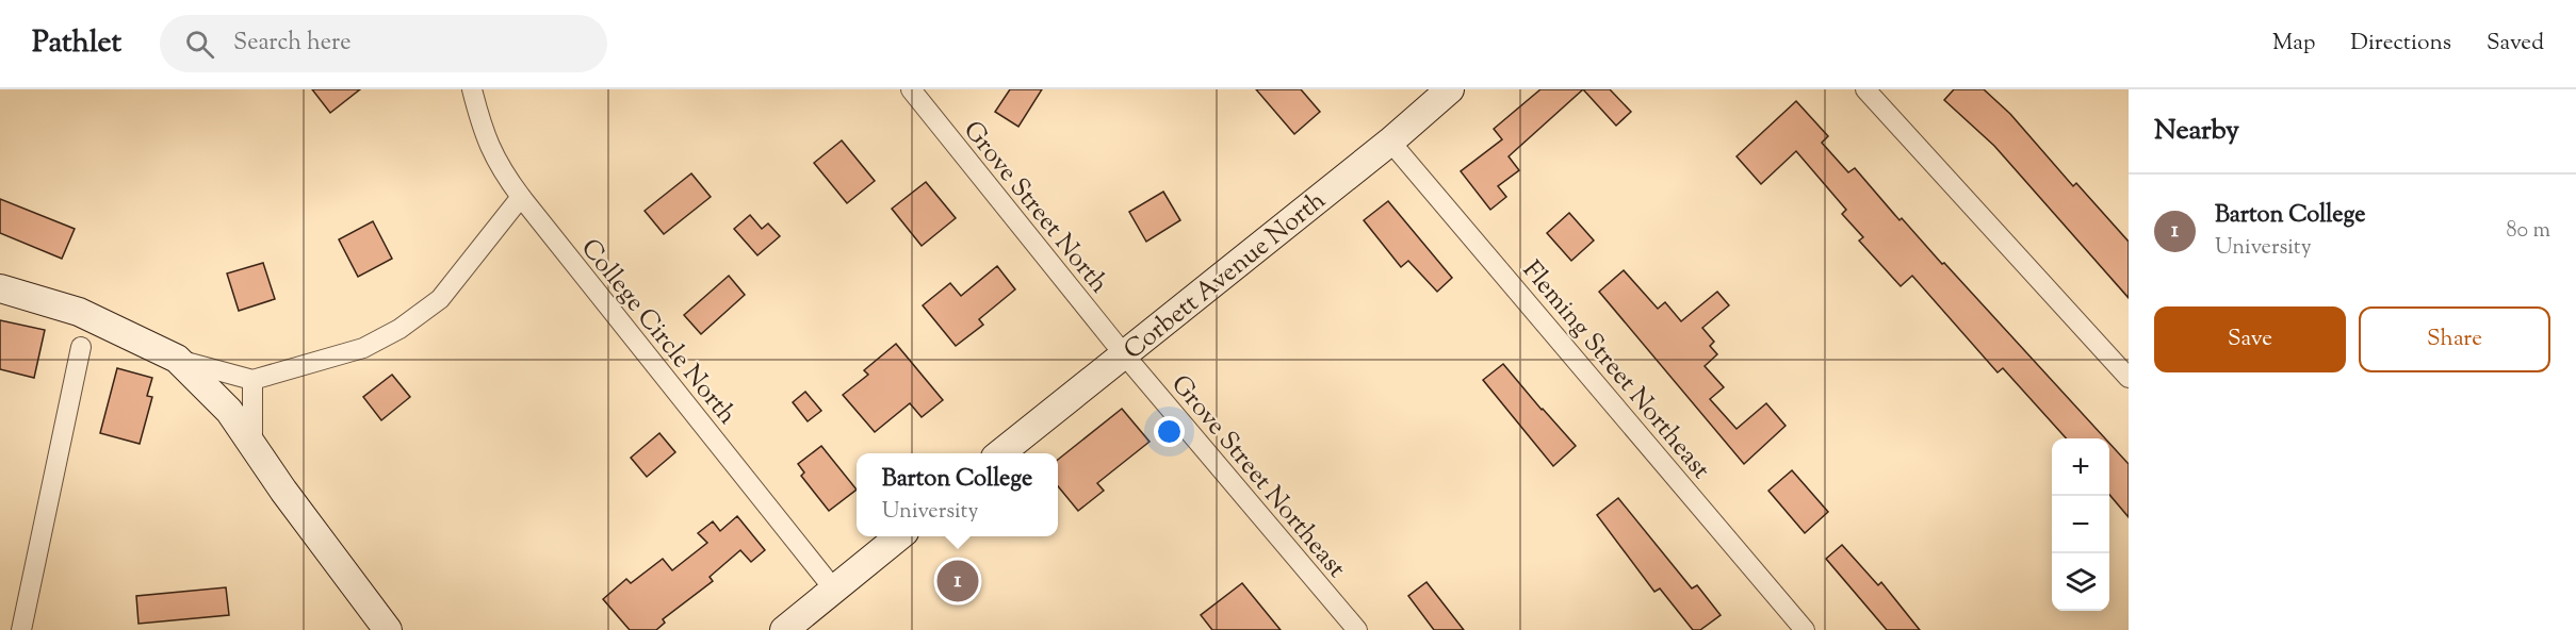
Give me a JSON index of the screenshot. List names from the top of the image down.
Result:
{
  "streets": {
    "street": [
      "Grove Street North",
      "Corbett Avenue North",
      "College Circle North",
      "Fleming Street Northeast",
      "Grove Street Northeast"
    ]
  },
  "crossings": [
    ["Grove Street North", "Corbett Avenue North"],
    ["Grove Street North", "Grove Street Northeast"],
    ["Corbett Avenue North", "Fleming Street Northeast"],
    ["Corbett Avenue North", "Grove Street Northeast"]
  ],
  "page": {
    "header": "Pathlet",
    "search": "Search here",
    "nav": ["Map", "Directions", "Saved"],
    "heading": "Nearby",
    "list": [
      {
        "mark": "1",
        "name": "Barton College",
        "note": "University",
        "value": "80 m"
      }
    ],
    "buttons": ["Save", "Share"],
    "map_buttons": ["+", "−"],
    "popup": ["Barton College", "University"],
    "pins": "1"
  }
}
